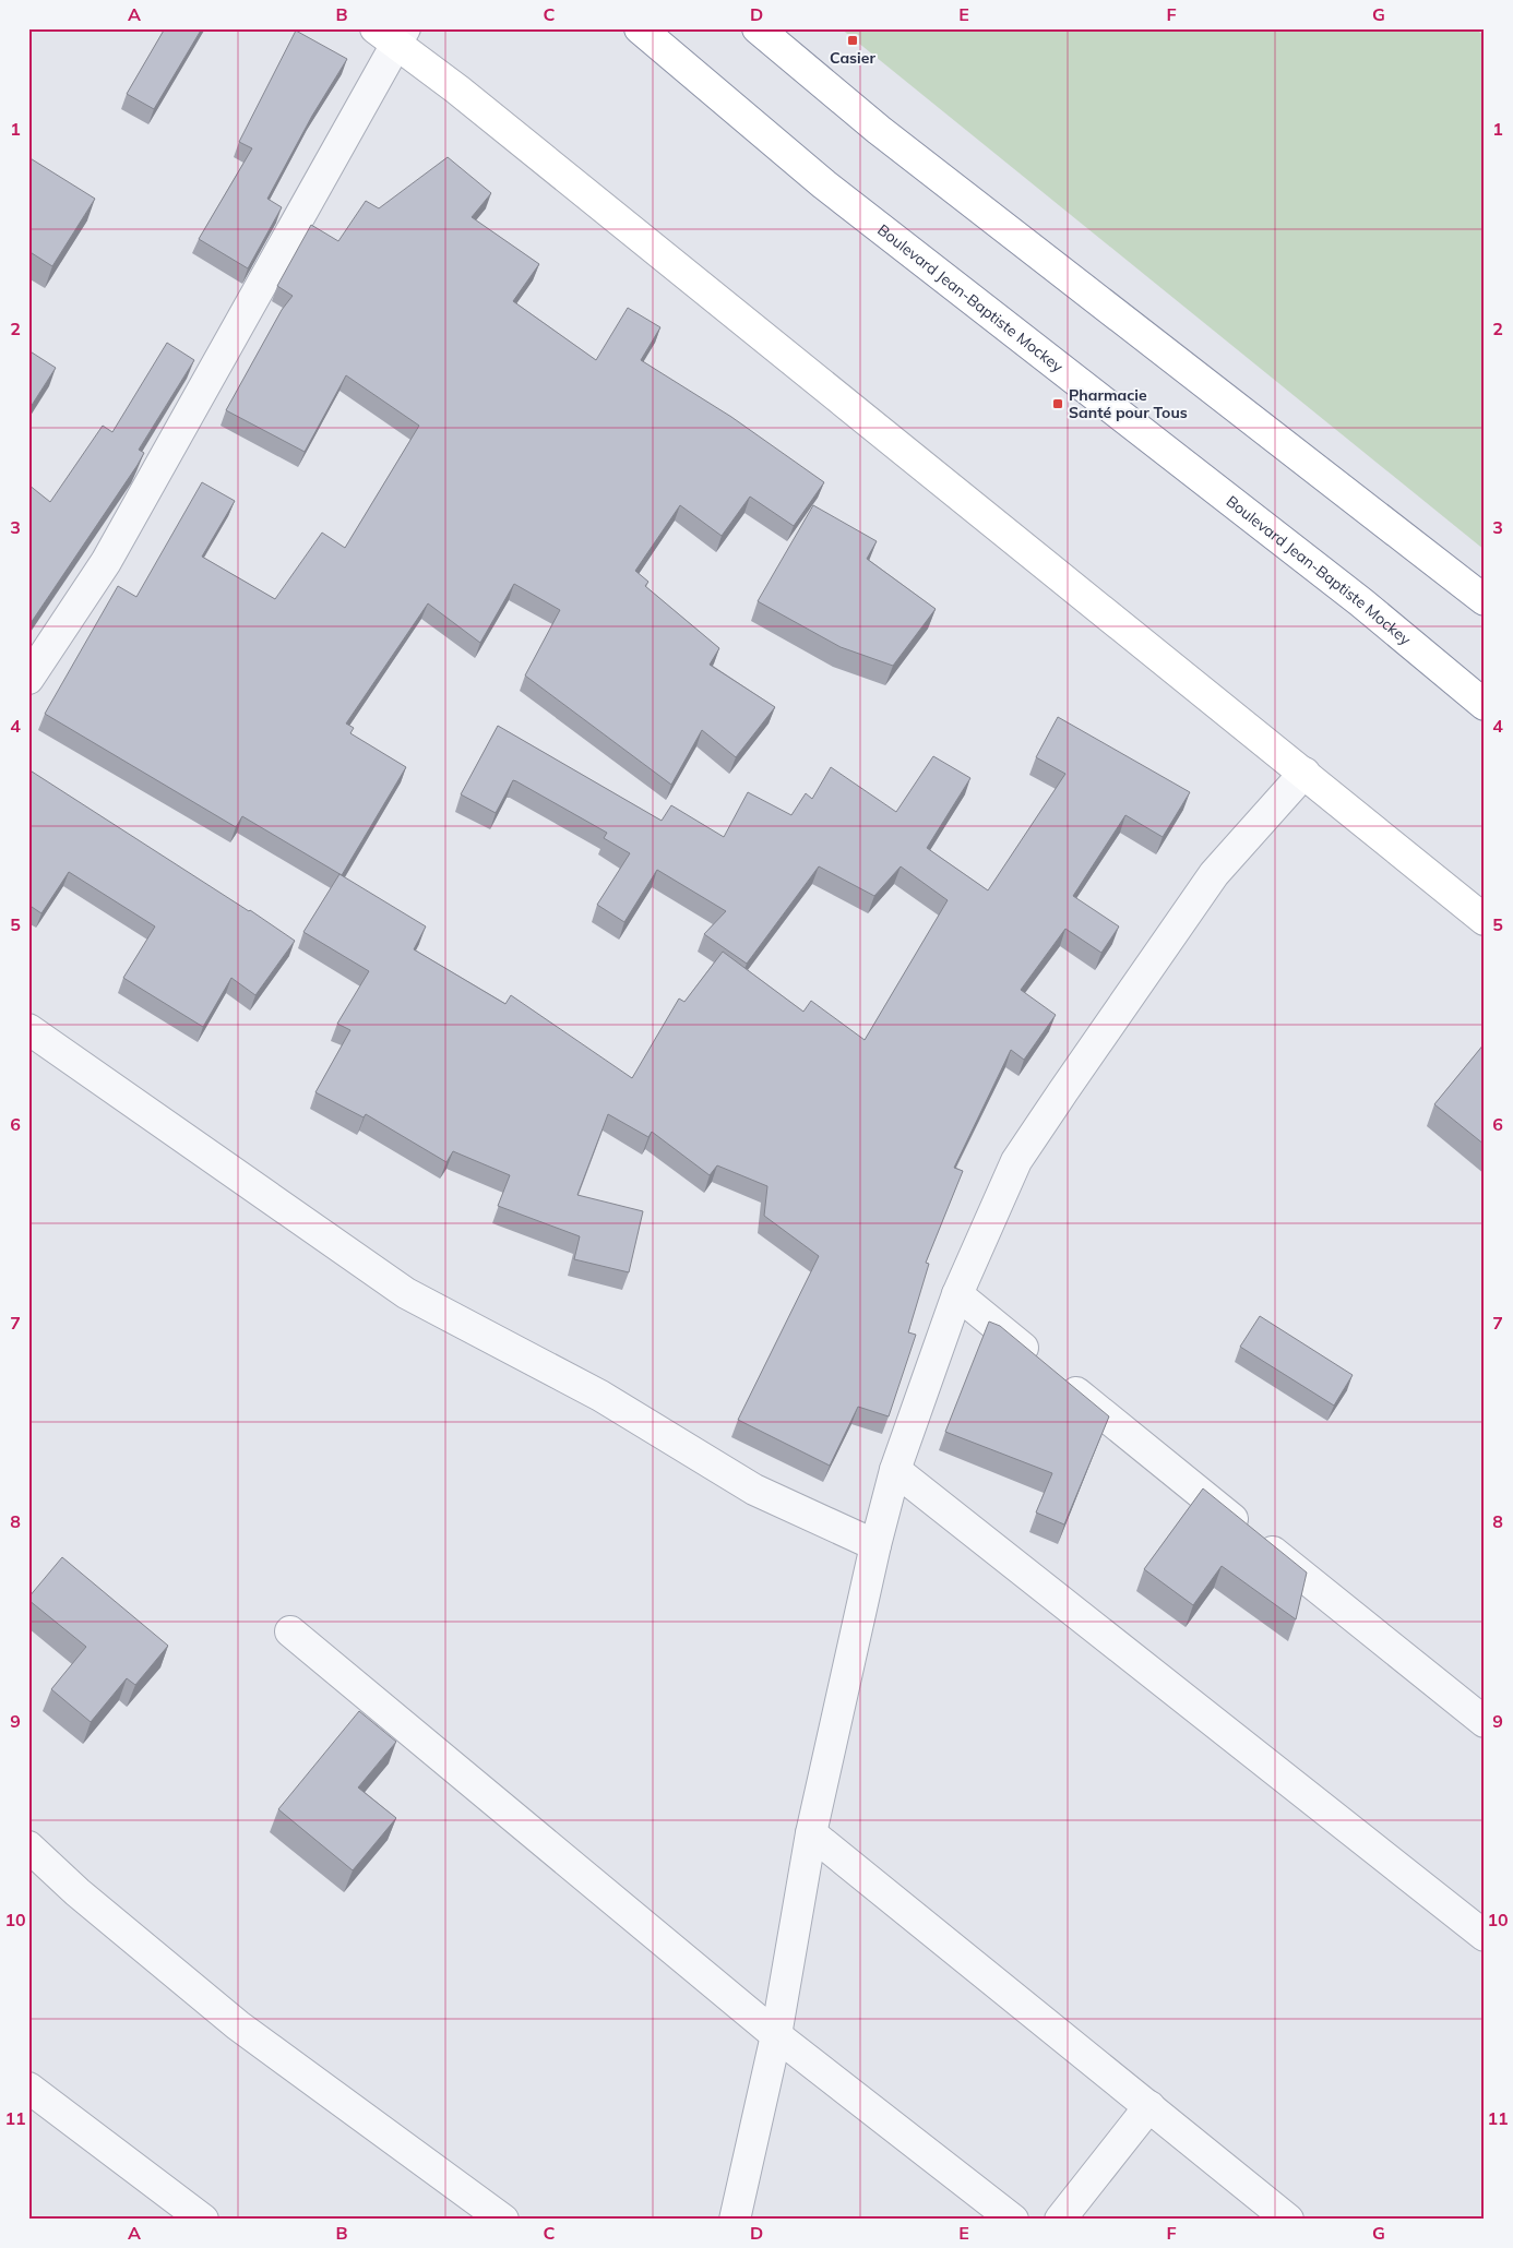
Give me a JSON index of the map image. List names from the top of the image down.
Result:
{
  "streets": {
    "main road": ["Boulevard Jean-Baptiste Mockey"]
  },
  "places": {
    "transit": ["Casier", "Pharmacie Santé pour Tous"]
  },
  "grid": {
    "columns": [
      "A",
      "B",
      "C",
      "D",
      "E",
      "F",
      "G"
    ],
    "rows": [
      "1",
      "2",
      "3",
      "4",
      "5",
      "6",
      "7",
      "8",
      "9",
      "10",
      "11"
    ]
  }
}
